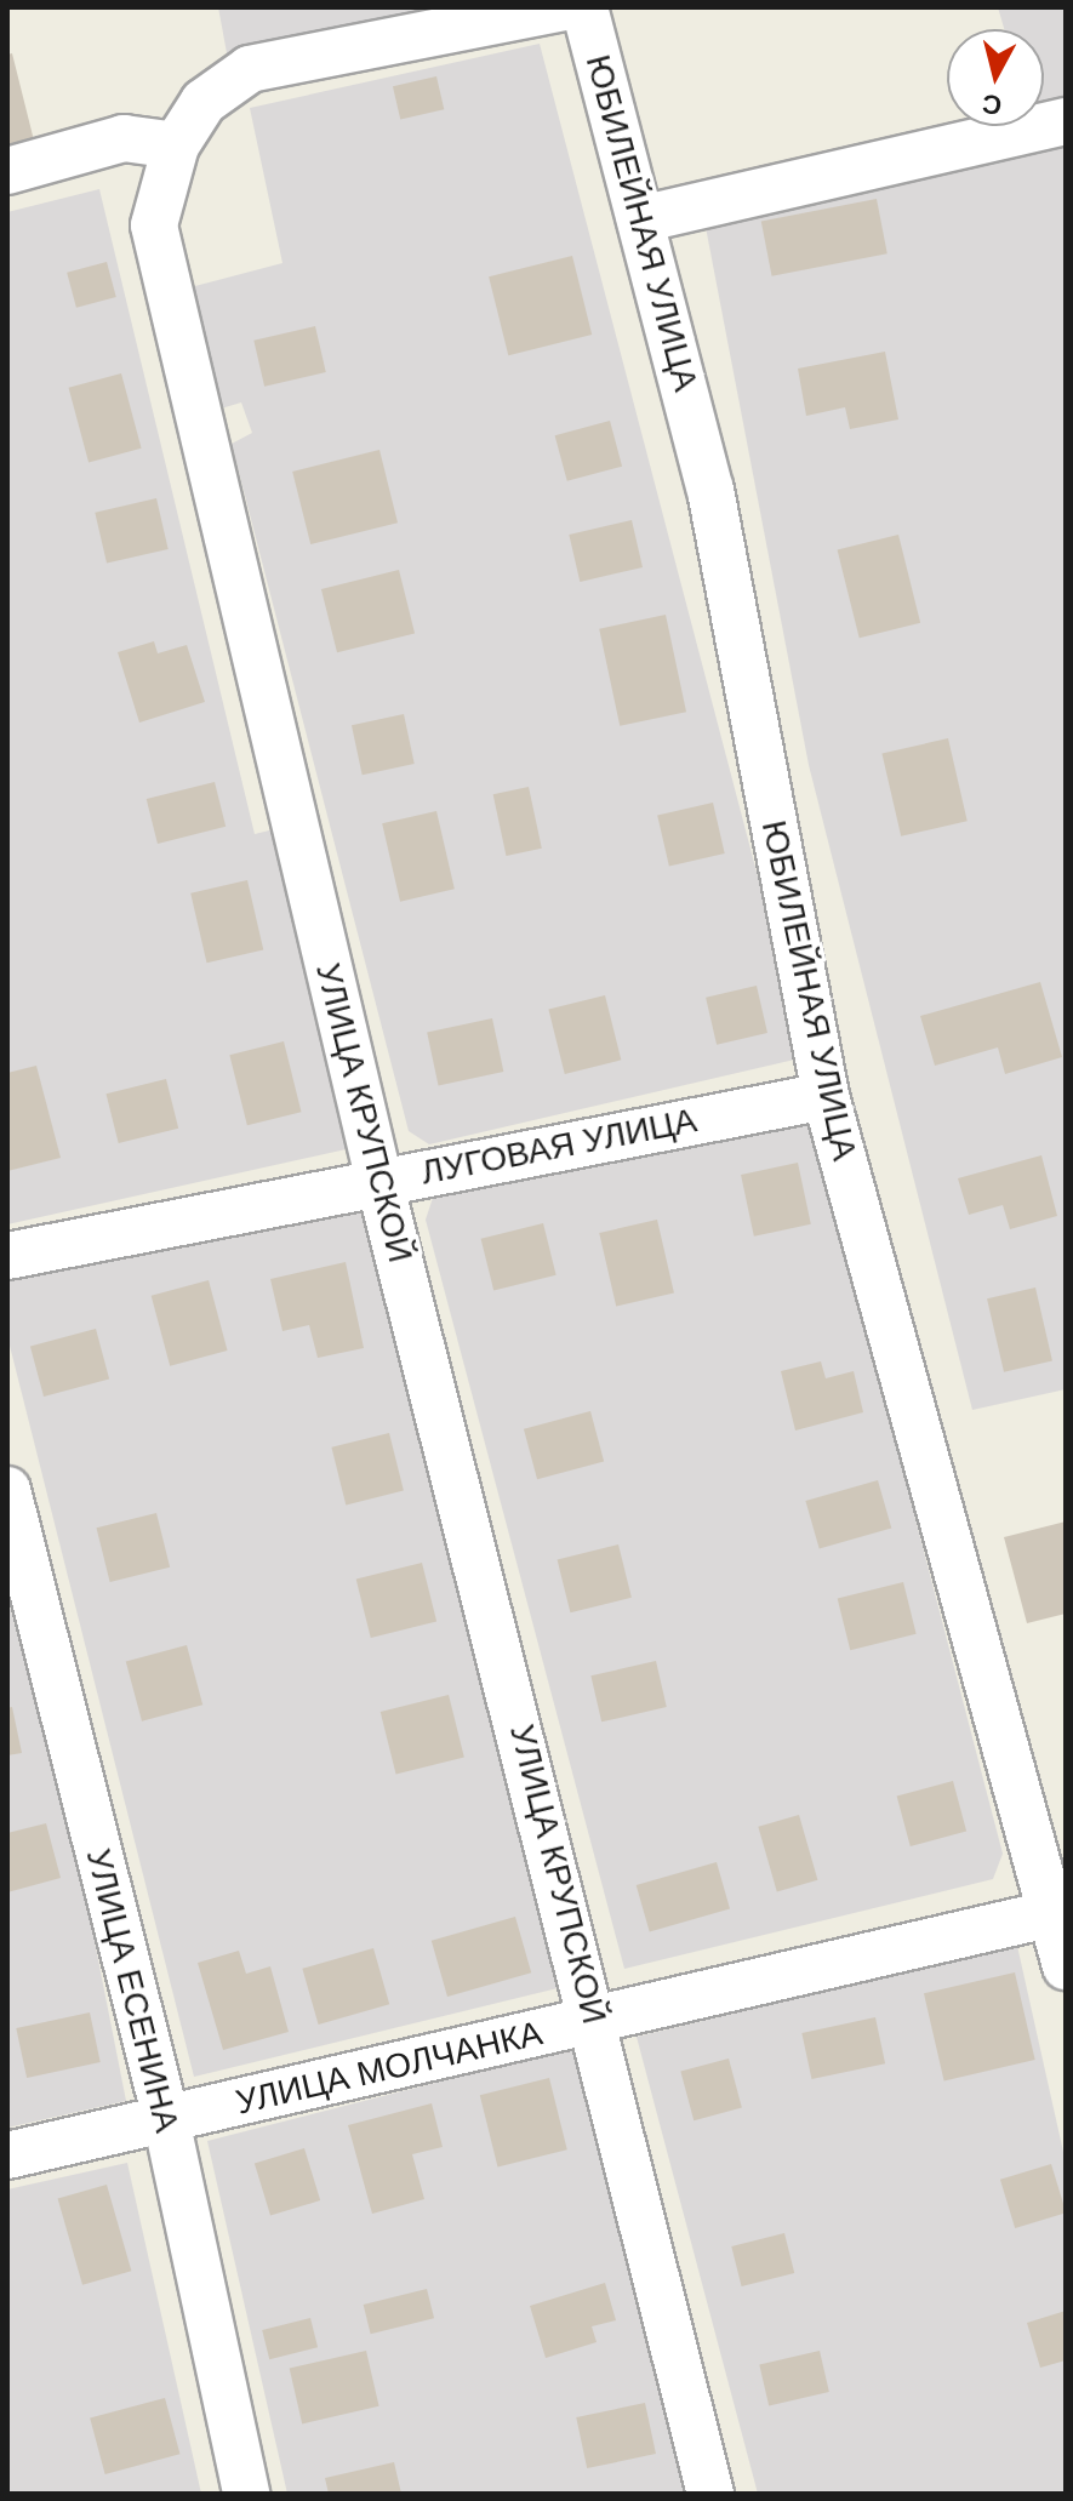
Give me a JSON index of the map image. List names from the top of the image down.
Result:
{
  "streets": {
    "street": [
      "ЮБИЛЕЙНАЯ УЛИЦА",
      "УЛИЦА КРУПСКОЙ",
      "ЛУГОВАЯ УЛИЦА",
      "УЛИЦА ЕСЕНИНА",
      "УЛИЦА МОЛЧАНКА"
    ]
  },
  "crossings": [
    ["ЮБИЛЕЙНАЯ УЛИЦА", "ЛУГОВАЯ УЛИЦА"],
    ["ЮБИЛЕЙНАЯ УЛИЦА", "УЛИЦА МОЛЧАНКА"],
    ["УЛИЦА КРУПСКОЙ", "ЛУГОВАЯ УЛИЦА"],
    ["УЛИЦА КРУПСКОЙ", "УЛИЦА МОЛЧАНКА"],
    ["УЛИЦА ЕСЕНИНА", "УЛИЦА МОЛЧАНКА"]
  ],
  "north": "bottom"
}
